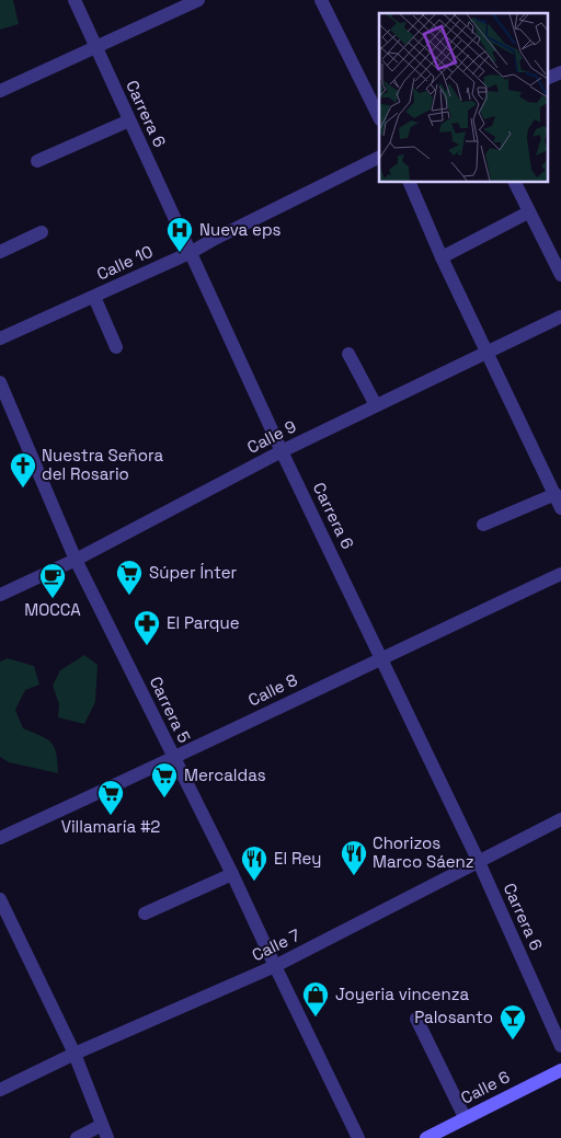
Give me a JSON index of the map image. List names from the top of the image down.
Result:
{
  "streets": {
    "main road": ["Calle 6"],
    "street": [
      "Carrera 6",
      "Calle 10",
      "Calle 9",
      "Calle 8",
      "Carrera 5",
      "Calle 7"
    ]
  },
  "crossings": [
    ["Carrera 6", "Calle 10"],
    ["Carrera 6", "Calle 9"],
    ["Carrera 6", "Calle 8"],
    ["Carrera 6", "Calle 7"],
    ["Calle 9", "Carrera 5"],
    ["Calle 8", "Carrera 5"],
    ["Carrera 5", "Calle 7"]
  ],
  "places": {
    "hospital": ["Nueva eps"],
    "church": ["Nuestra Señora del Rosario"],
    "supermarket": ["Súper Ínter", "Mercaldas", "Villamaría #2"],
    "cafe": ["MOCCA"],
    "pharmacy": ["El Parque"],
    "restaurant": ["Chorizos Marco Sáenz", "El Rey"],
    "shop": ["Joyeria vincenza"],
    "bar": ["Palosanto"]
  }
}
